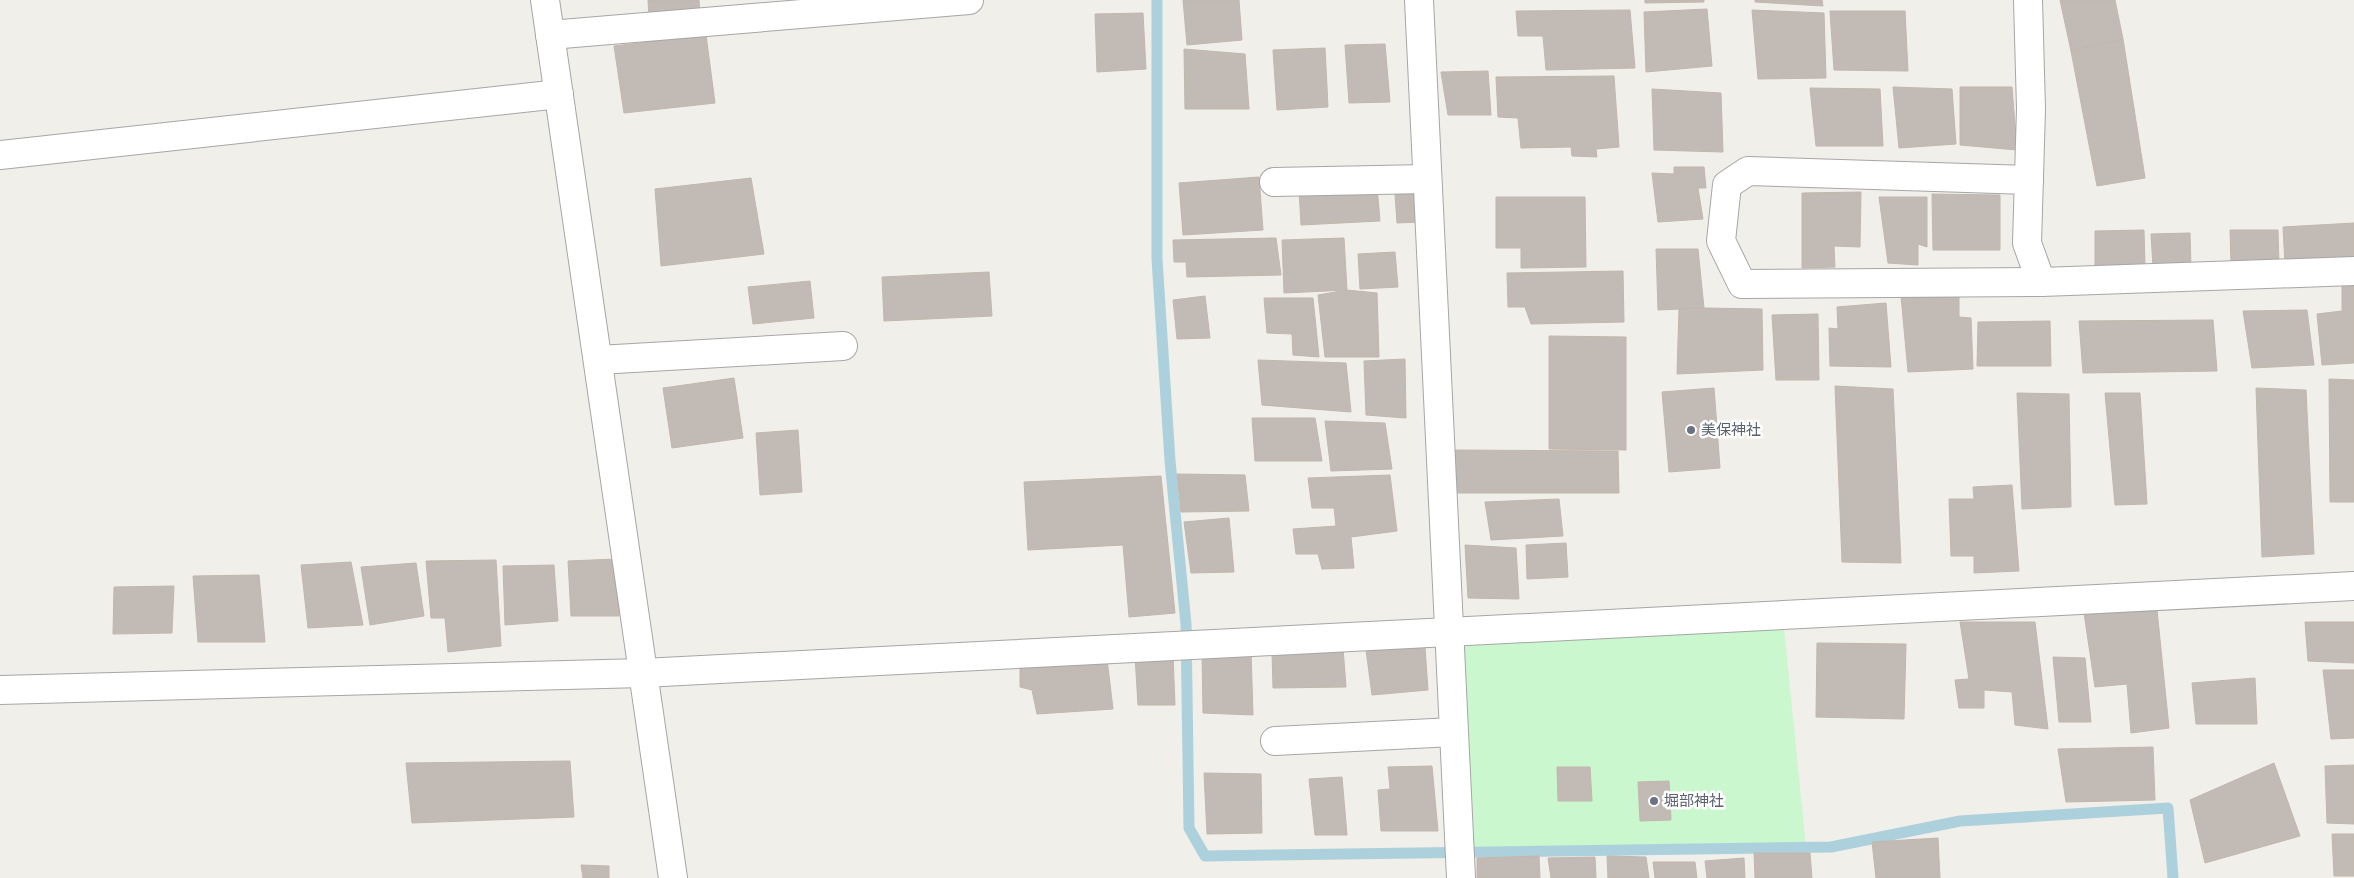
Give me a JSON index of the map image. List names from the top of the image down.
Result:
{
  "places": ["美保神社", "堀部神社"]
}
